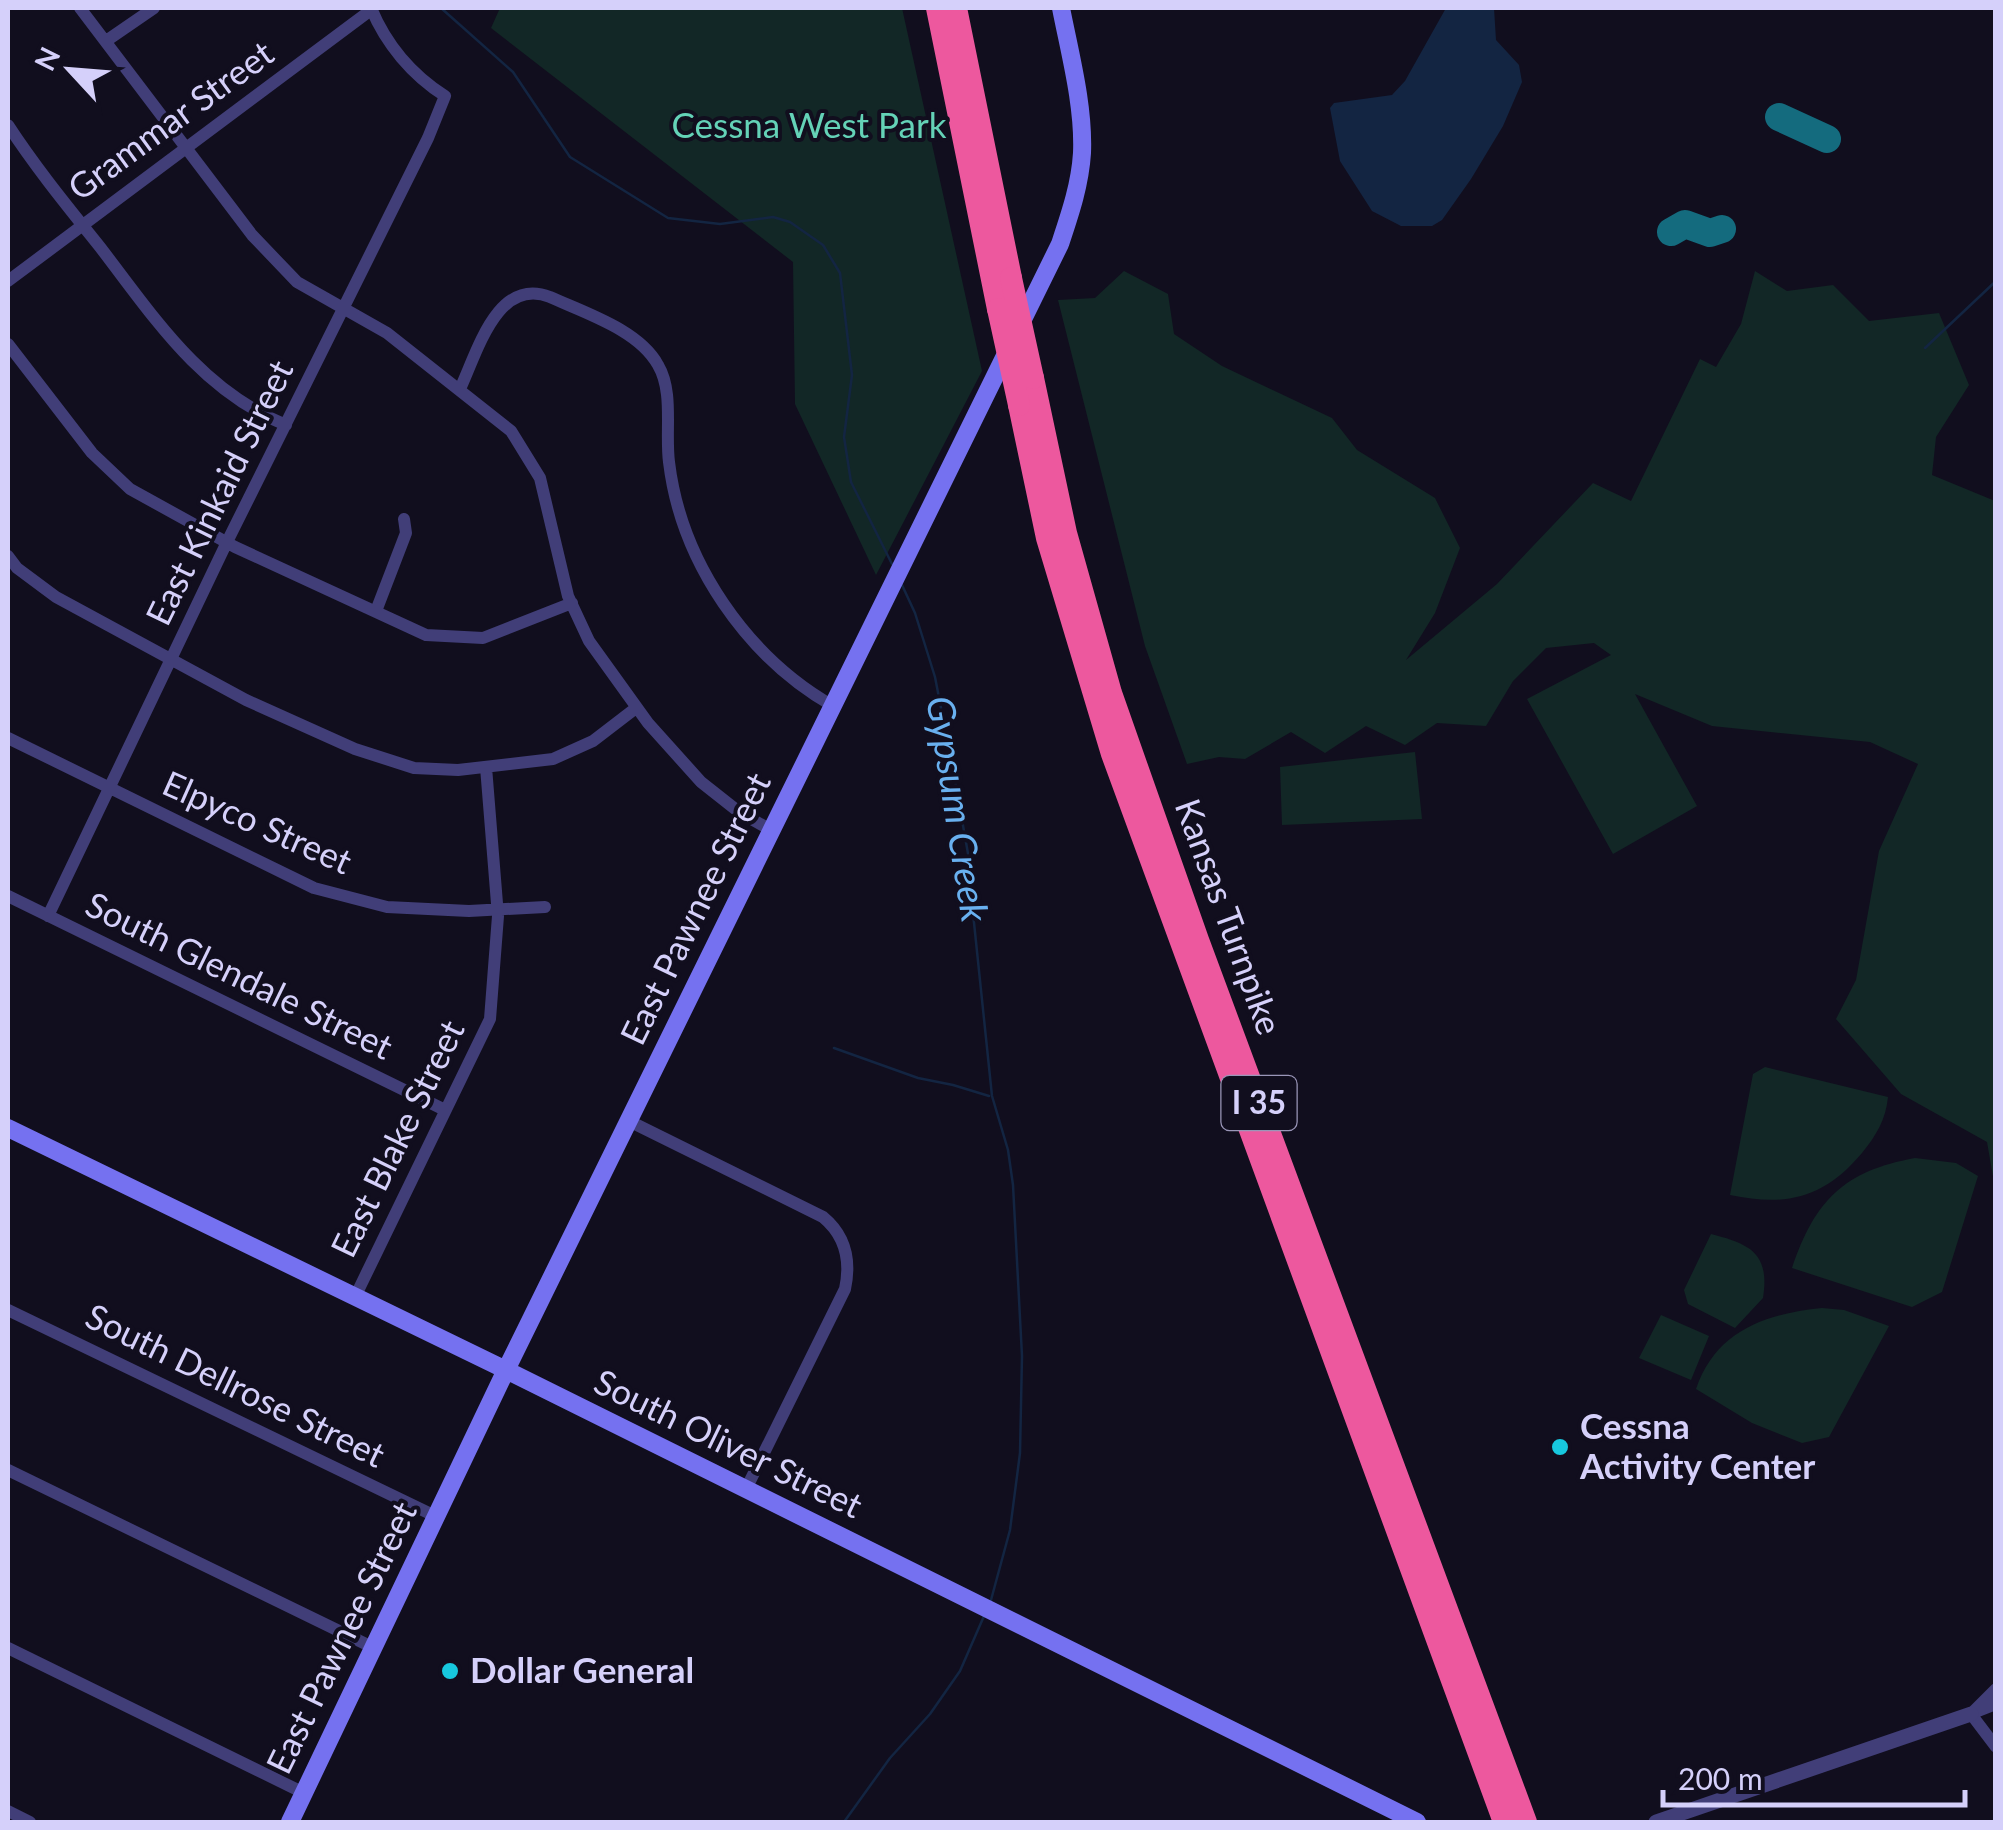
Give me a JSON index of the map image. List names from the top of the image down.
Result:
{
  "streets": {
    "highway": ["Kansas Turnpike", "I 35"],
    "main road": ["East Pawnee Street", "South Oliver Street"],
    "street": [
      "Grammar Street",
      "East Kinkaid Street",
      "Elpyco Street",
      "South Glendale Street",
      "East Blake Street",
      "South Dellrose Street"
    ]
  },
  "crossings": [
    ["Grammar Street", "East Kinkaid Street"],
    ["East Kinkaid Street", "Elpyco Street"],
    ["East Kinkaid Street", "South Glendale Street"],
    ["Elpyco Street", "East Blake Street"],
    ["East Pawnee Street", "South Dellrose Street"],
    ["East Pawnee Street", "South Oliver Street"],
    ["South Glendale Street", "East Blake Street"],
    ["East Blake Street", "South Oliver Street"]
  ],
  "water": ["Gypsum Creek"],
  "parks": ["Cessna West Park"],
  "places": ["Cessna Activity Center", "Dollar General"],
  "scale_bar": "200 m",
  "north": "top left"
}
